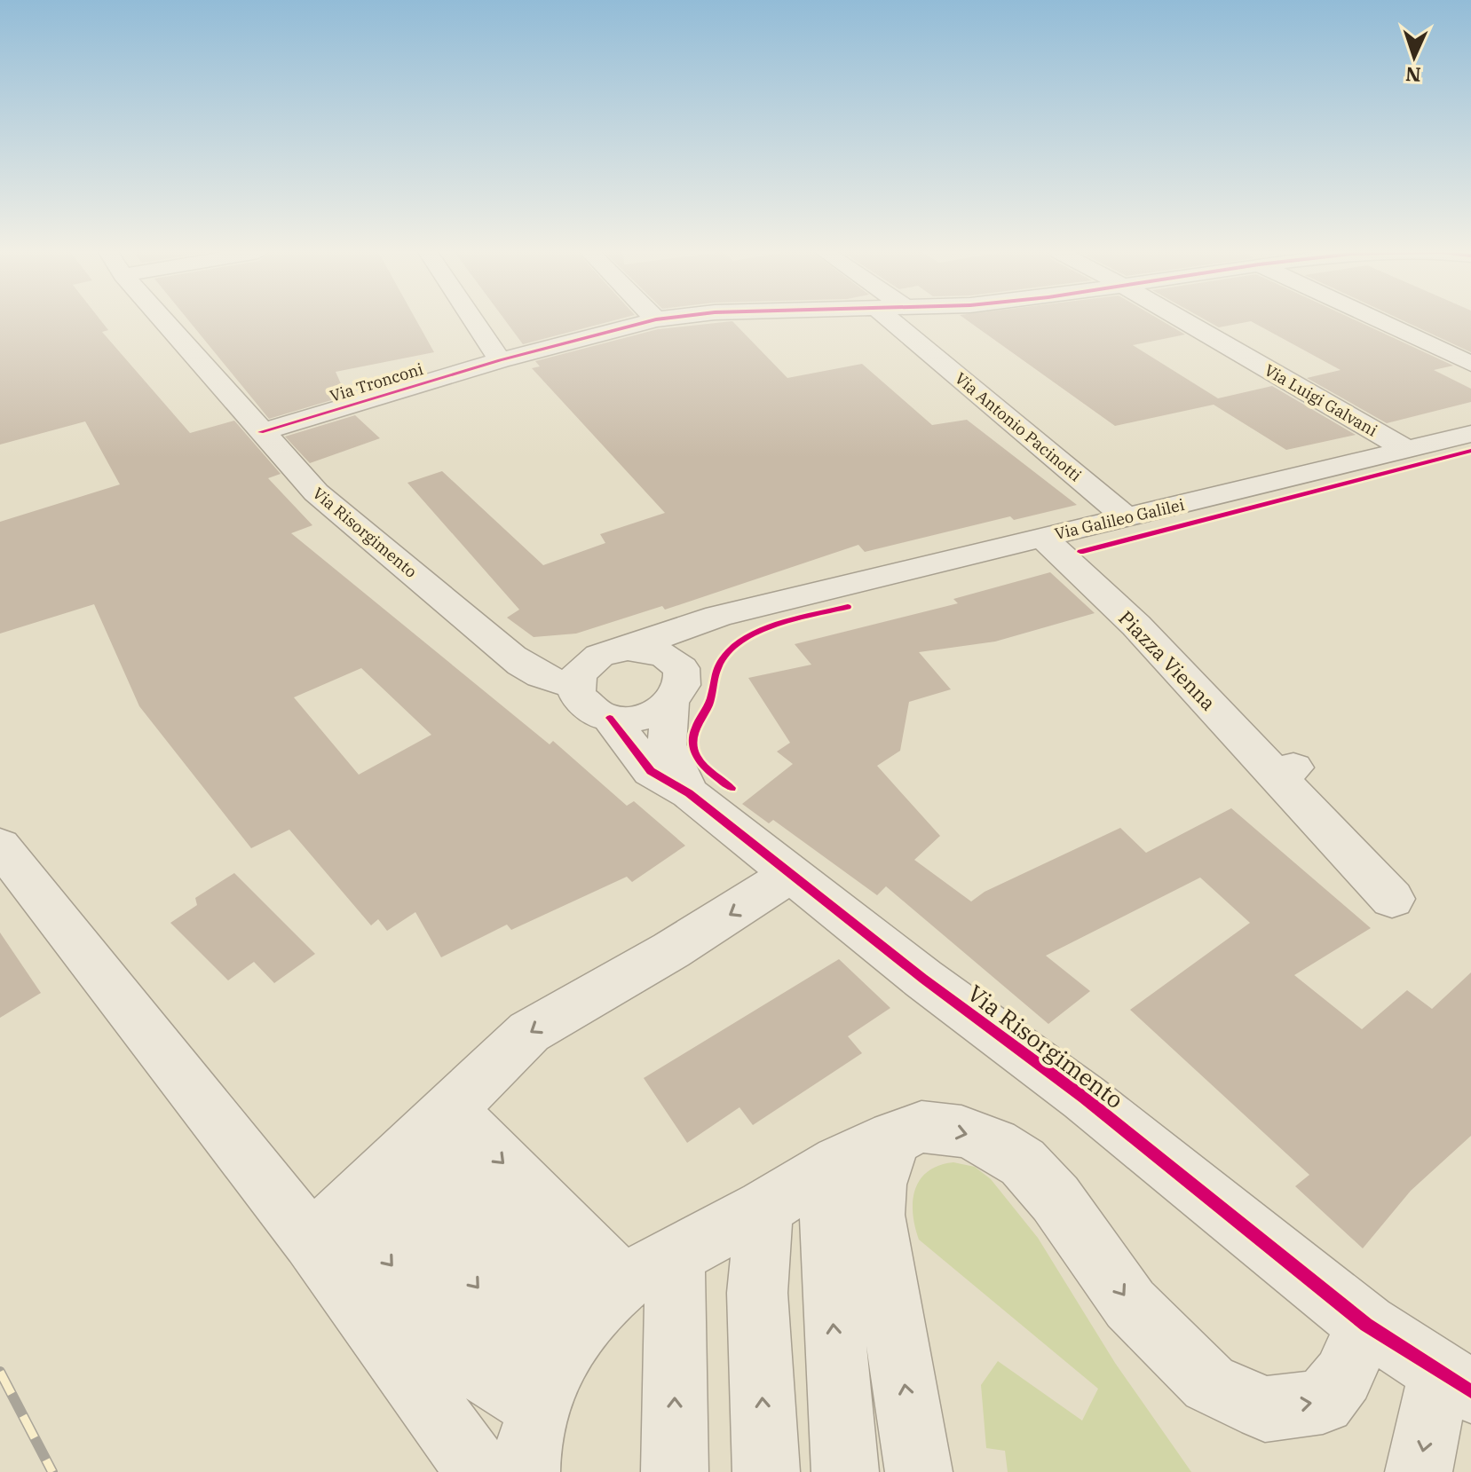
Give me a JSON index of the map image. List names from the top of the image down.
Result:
{
  "streets": {
    "street": [
      "Via Tronconi",
      "Via Luigi Galvani",
      "Via Antonio Pacinotti",
      "Via Galileo Galilei",
      "Via Risorgimento",
      "Piazza Vienna"
    ]
  },
  "crossings": [
    ["Via Tronconi", "Via Risorgimento"],
    ["Via Luigi Galvani", "Via Galileo Galilei"],
    ["Via Antonio Pacinotti", "Via Galileo Galilei"],
    ["Via Galileo Galilei", "Via Risorgimento"],
    ["Via Galileo Galilei", "Piazza Vienna"]
  ],
  "north": "bottom"
}
